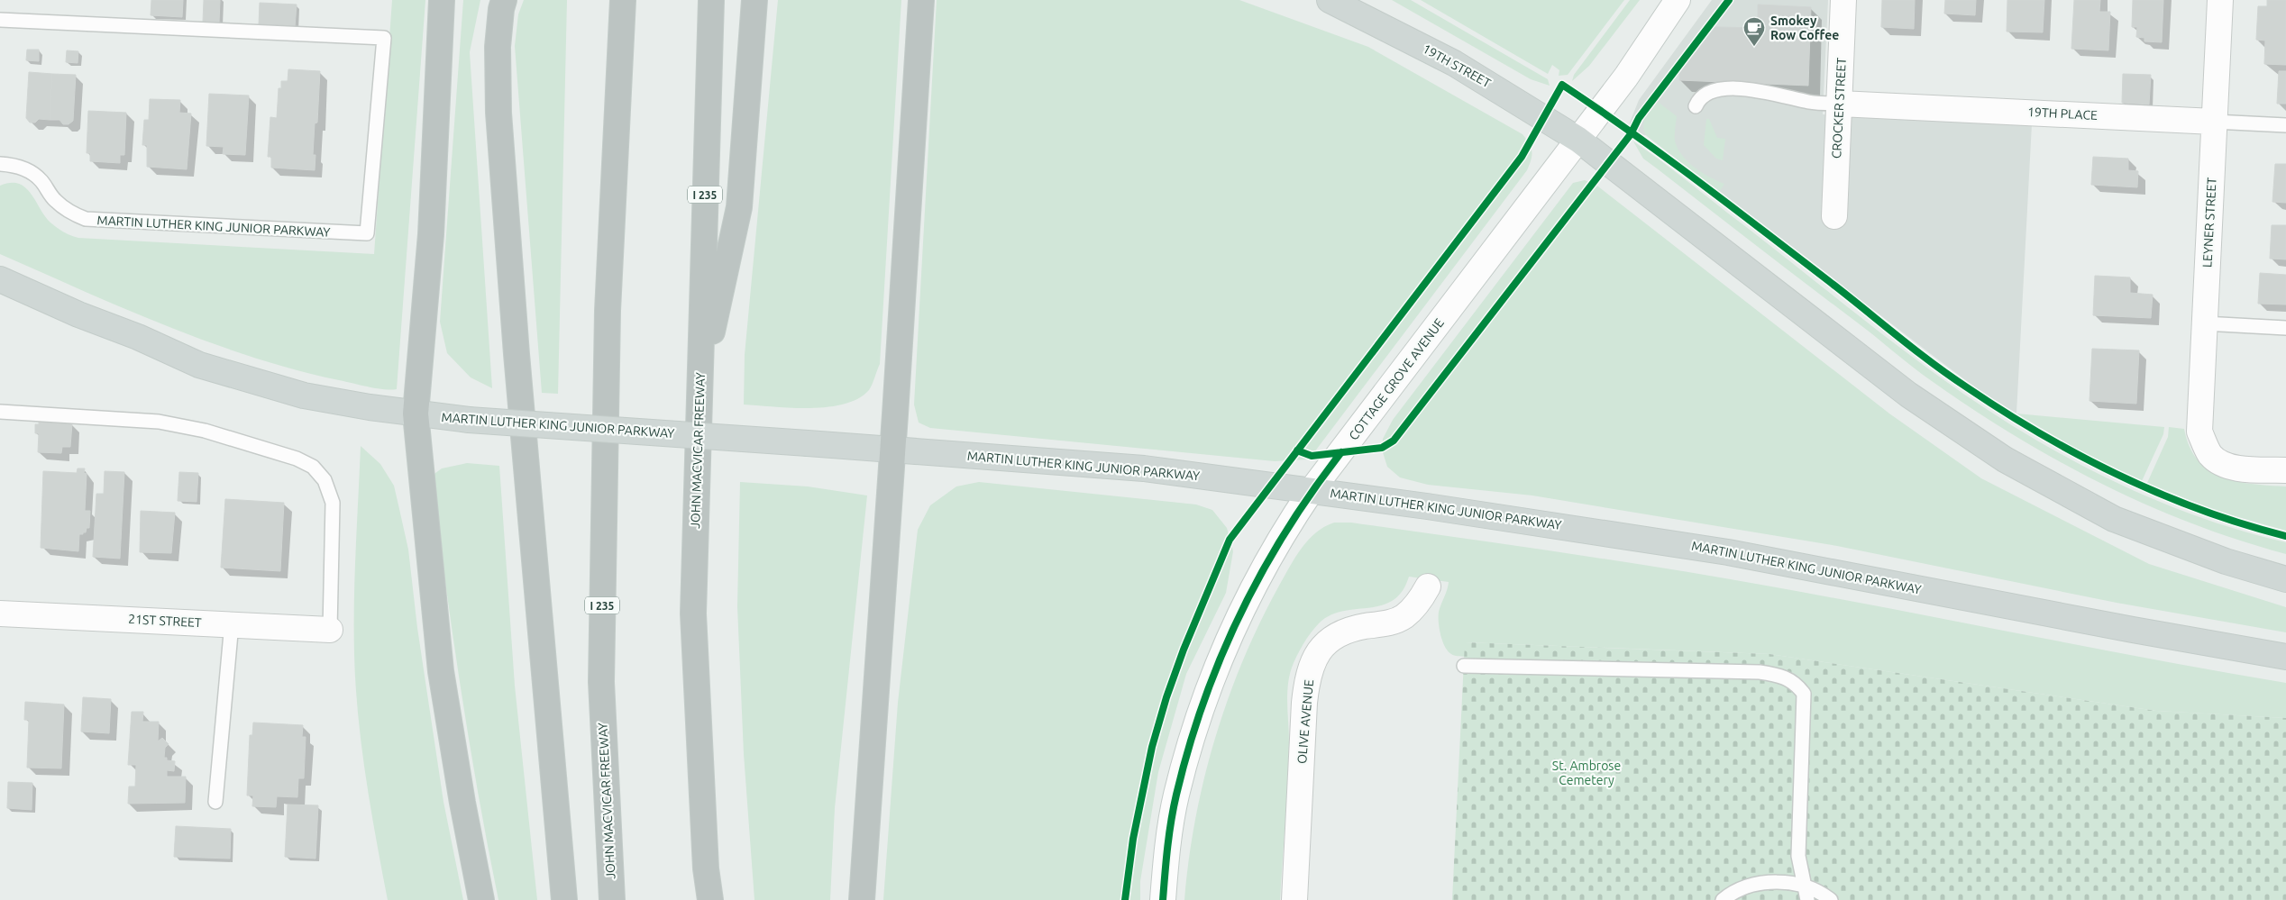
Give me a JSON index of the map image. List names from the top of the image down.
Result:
{
  "streets": {
    "highway": ["I 235", "JOHN MACVICAR FREEWAY"],
    "main road": ["19TH STREET", "MARTIN LUTHER KING JUNIOR PARKWAY"],
    "street": [
      "CROCKER STREET",
      "19TH PLACE",
      "LEYNER STREET",
      "COTTAGE GROVE AVENUE",
      "21ST STREET",
      "OLIVE AVENUE"
    ]
  },
  "crossings": [
    ["19TH STREET", "COTTAGE GROVE AVENUE"],
    ["CROCKER STREET", "19TH PLACE"],
    ["19TH PLACE", "LEYNER STREET"],
    ["MARTIN LUTHER KING JUNIOR PARKWAY", "COTTAGE GROVE AVENUE"]
  ],
  "parks": ["St. Ambrose Cemetery"],
  "places": {
    "cafe": ["Smokey Row Coffee"]
  }
}
